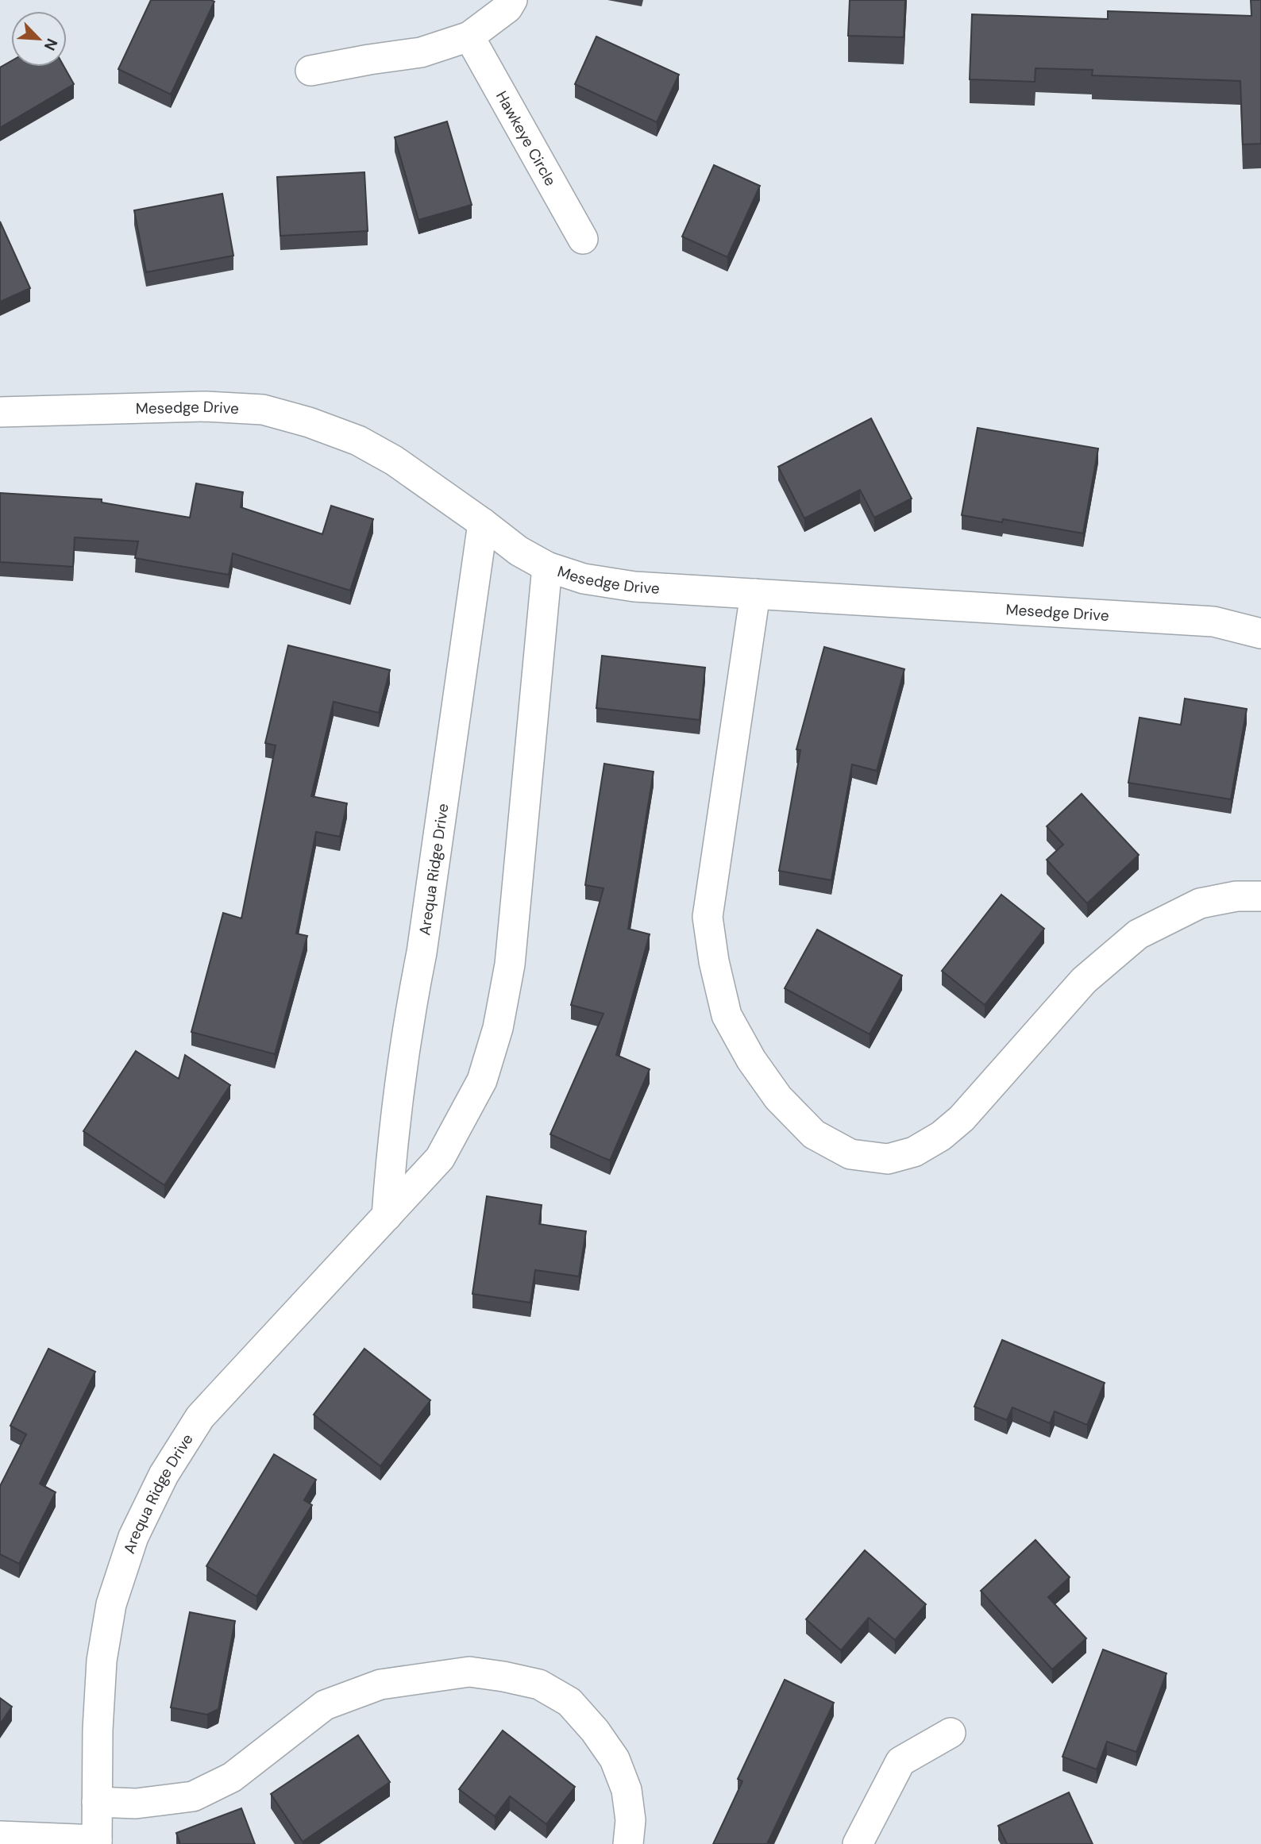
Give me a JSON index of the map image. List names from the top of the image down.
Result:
{
  "streets": {
    "street": ["Hawkeye Circle", "Mesedge Drive", "Arequa Ridge Drive"]
  },
  "crossings": [
    ["Mesedge Drive", "Arequa Ridge Drive"]
  ],
  "north": "bottom right"
}
